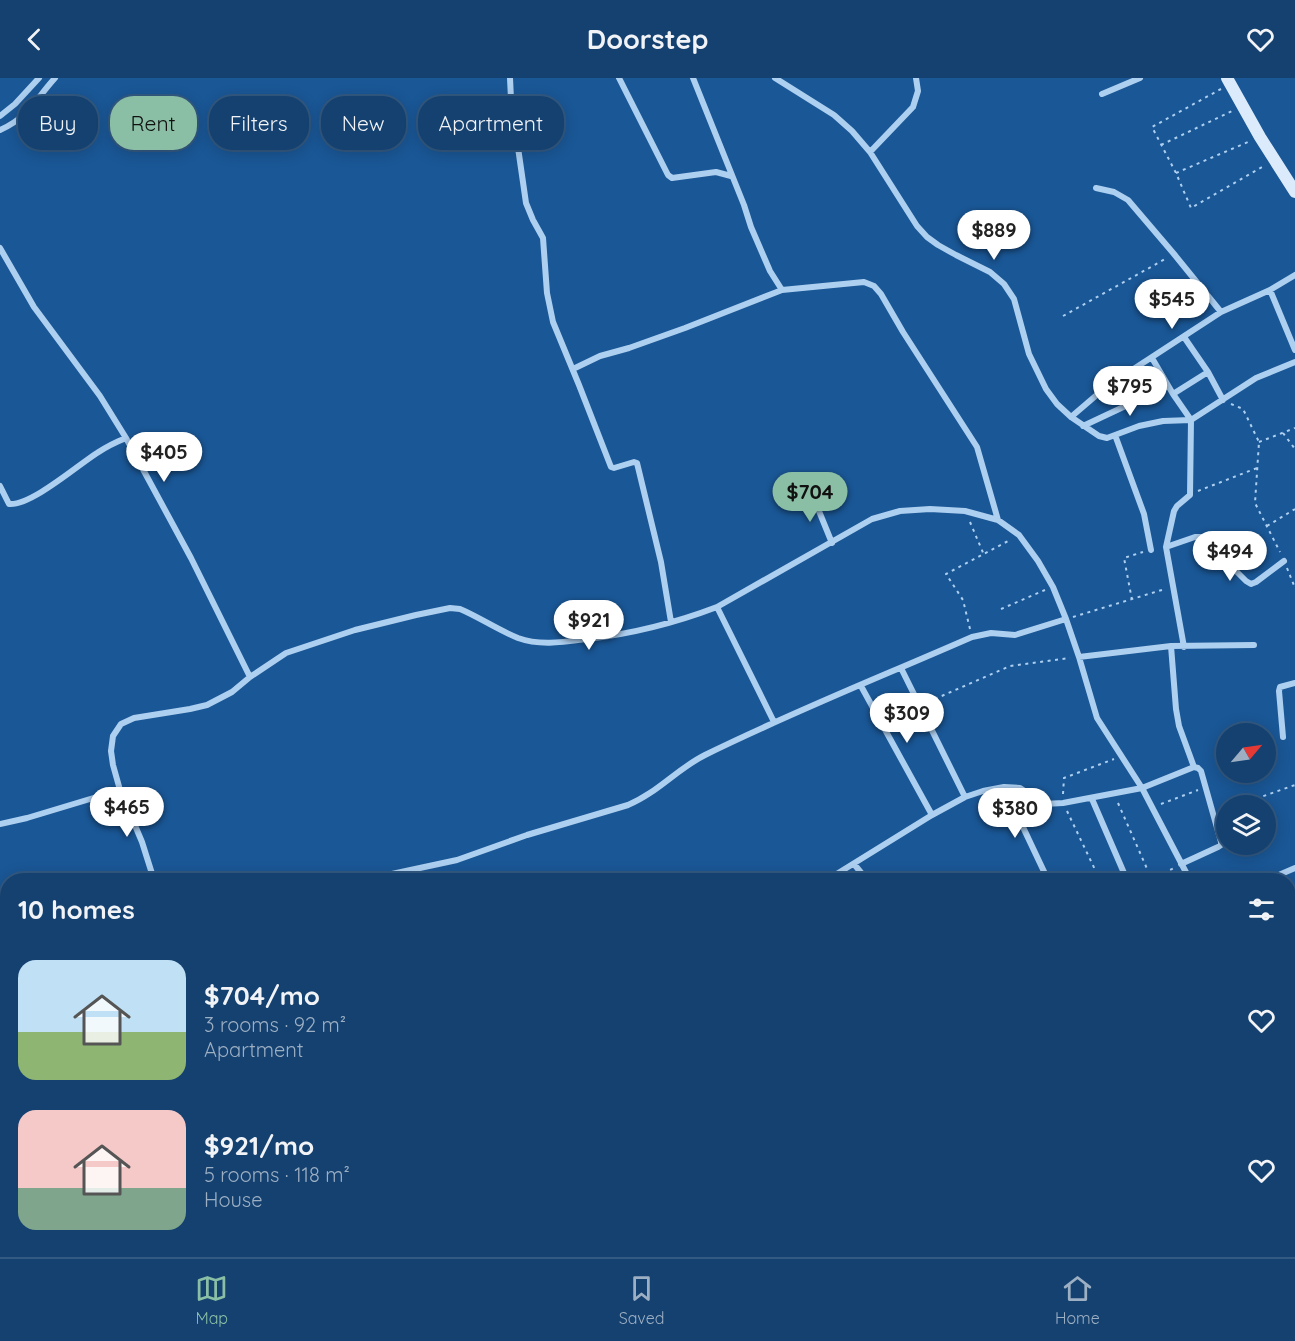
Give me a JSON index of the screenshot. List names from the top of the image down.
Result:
{
  "north": "top right",
  "page": {
    "header": "Doorstep",
    "chip": [
      "Buy",
      "Rent",
      "Filters",
      "New",
      "Apartment"
    ],
    "price": [
      "$889",
      "$545",
      "$795",
      "$405",
      "$704",
      "$494",
      "$921",
      "$309",
      "$465",
      "$380"
    ],
    "heading": "10 homes",
    "list": [
      {
        "name": "$704/mo",
        "note": "3 rooms · 92 m² · Apartment"
      },
      {
        "name": "$921/mo",
        "note": "5 rooms · 118 m² · House"
      }
    ],
    "tabs": ["Map", "Saved", "Home"]
  }
}
